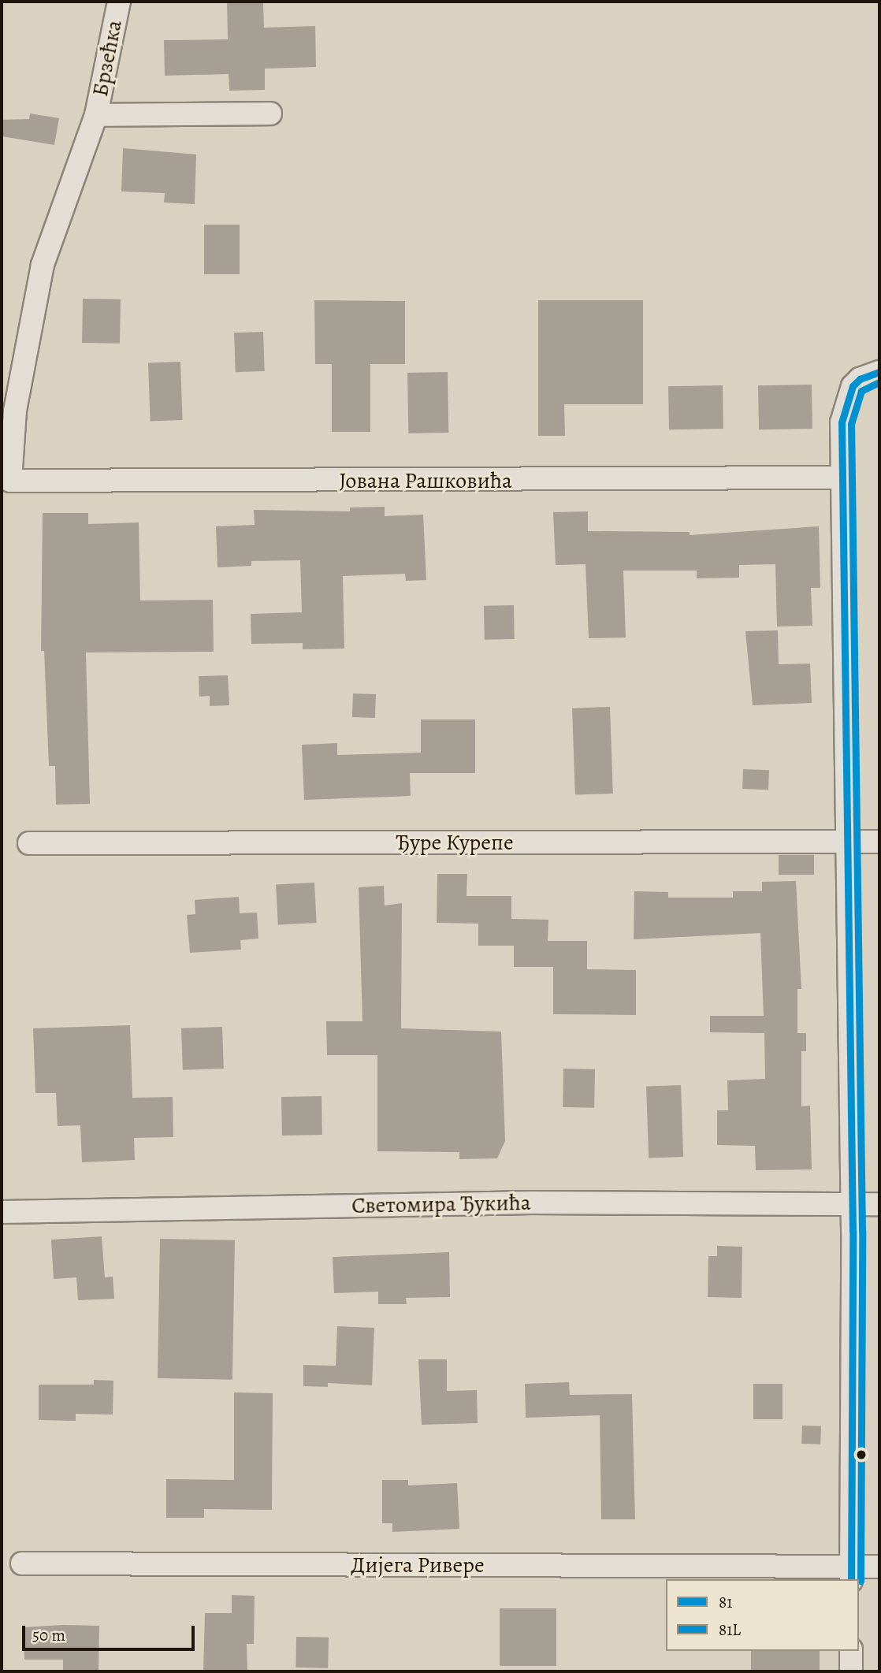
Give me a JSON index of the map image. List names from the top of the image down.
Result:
{
  "streets": {
    "street": [
      "Брзећка",
      "Јована Рашковића",
      "Ђуре Курепе",
      "Светомира Ђукића",
      "Дијега Ривере"
    ]
  },
  "crossings": [
    ["Брзећка", "Јована Рашковића"]
  ],
  "lines": ["transit line 81", "transit line 81L"],
  "legend": ["81", "81L"],
  "scale_bar": "50 m"
}
